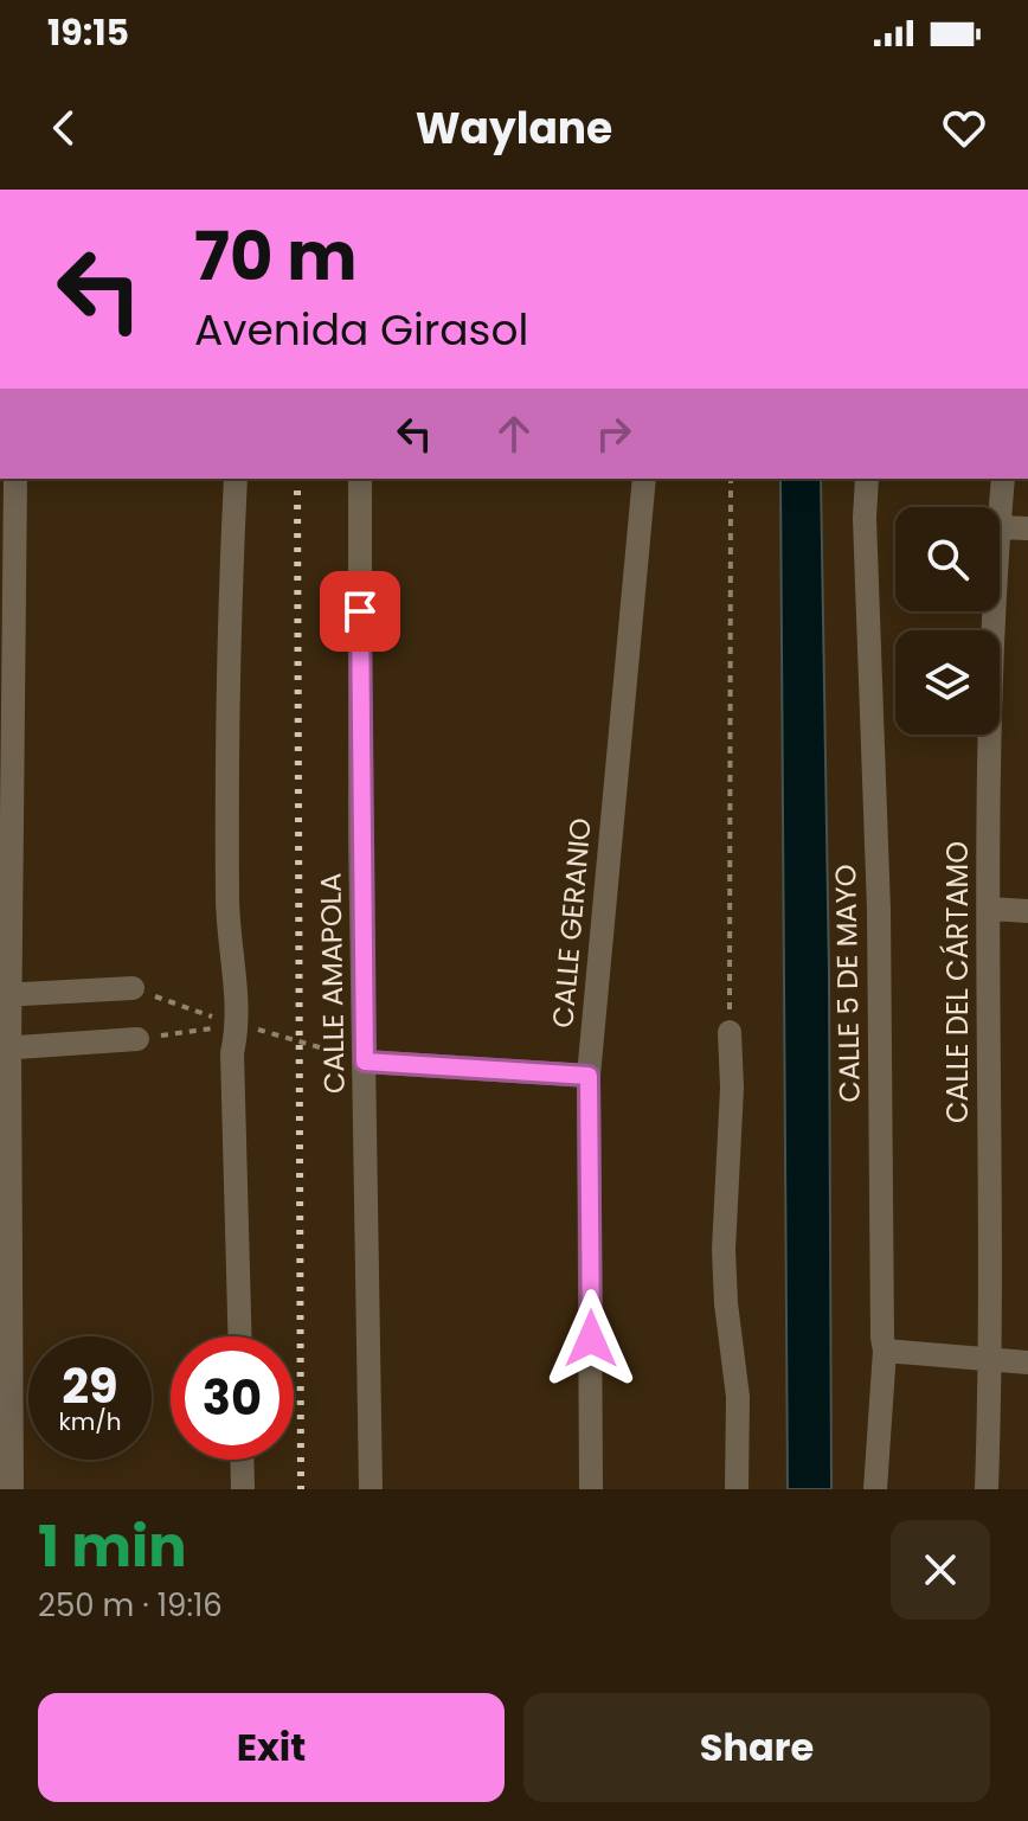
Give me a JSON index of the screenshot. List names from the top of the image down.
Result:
{
  "streets": {
    "street": [
      "CALLE GERANIO",
      "CALLE DEL CÁRTAMO",
      "CALLE AMAPOLA",
      "CALLE 5 DE MAYO"
    ]
  },
  "page": {
    "status": "19:15",
    "header": "Waylane",
    "turn": ["70 m", "Avenida Girasol"],
    "speed": "29 km/h",
    "limit": "30",
    "heading": ["1 min", "250 m · 19:16"],
    "buttons": ["Exit", "Share"]
  }
}
